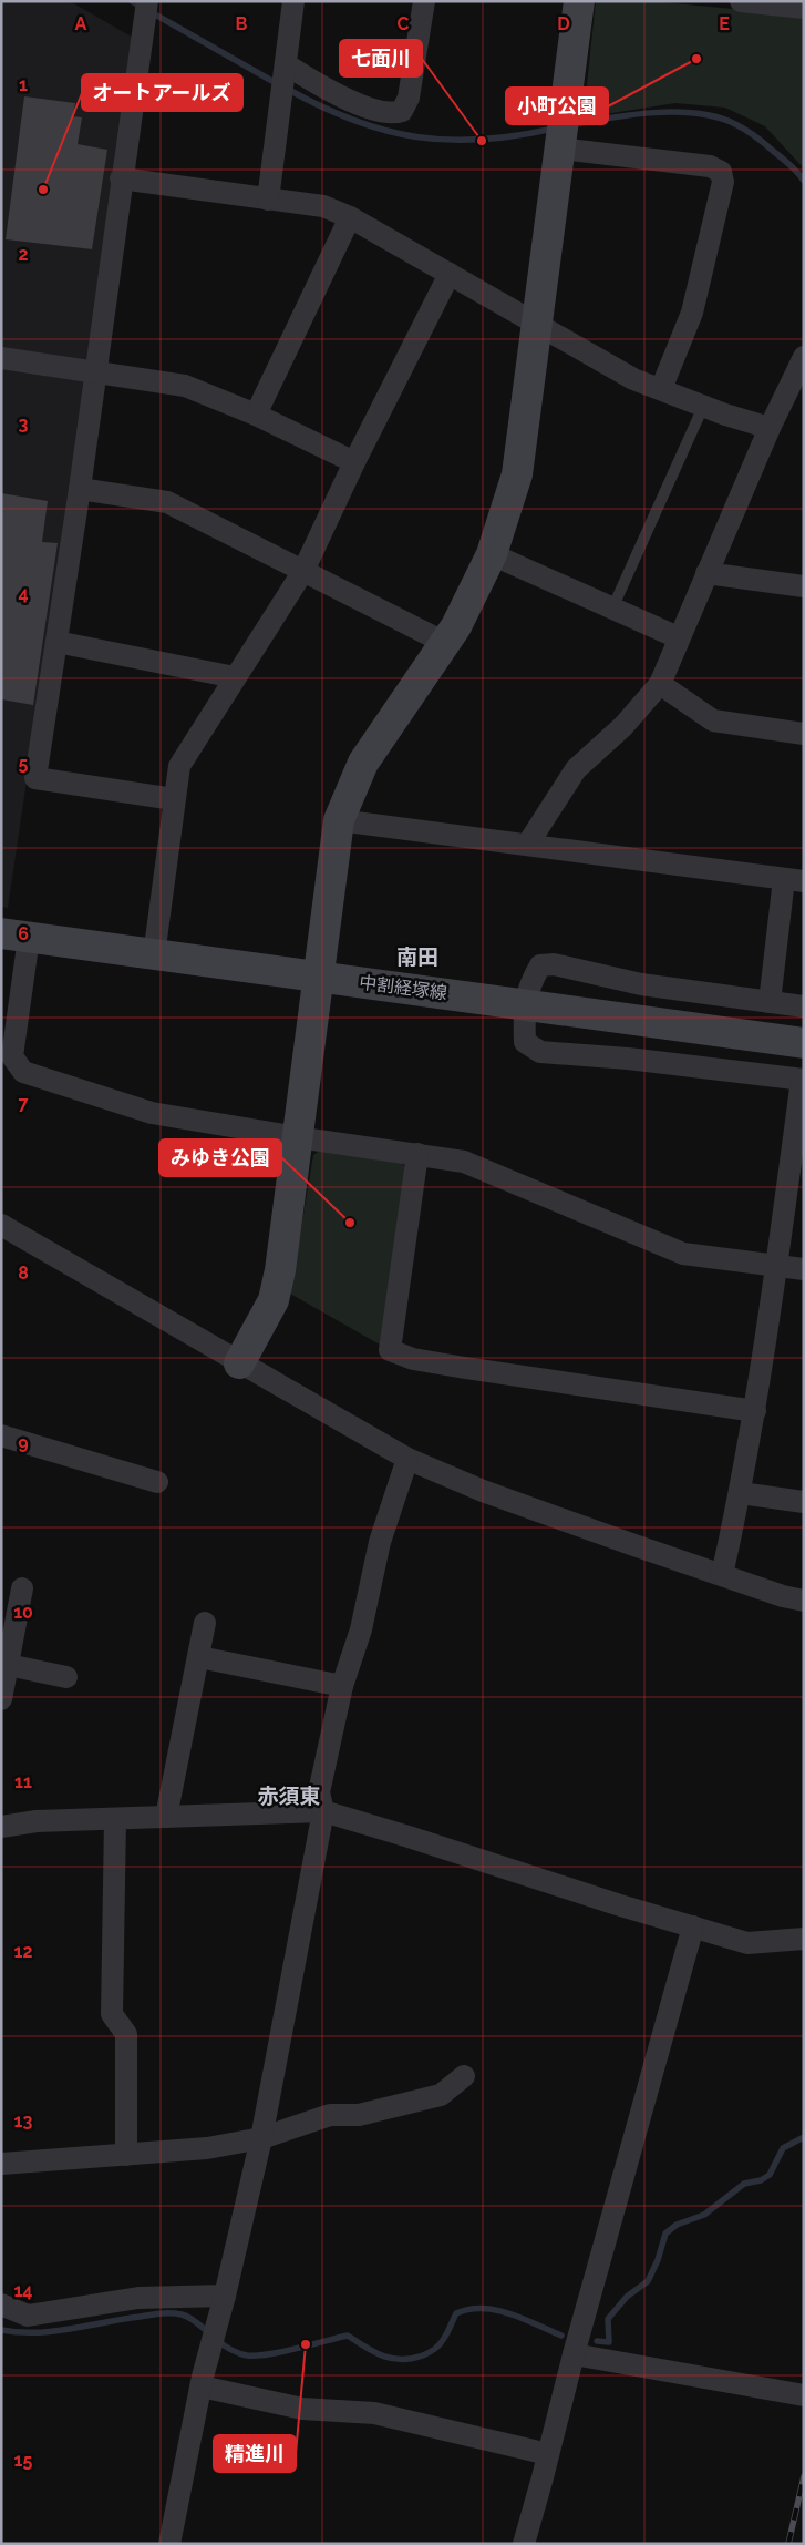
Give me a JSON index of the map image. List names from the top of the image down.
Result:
{
  "streets": {
    "street": ["中割経塚線"]
  },
  "districts": ["南田", "赤須東"],
  "places": [
    "小町公園",
    "七面川",
    "オートアールズ",
    "みゆき公園",
    "精進川"
  ],
  "grid": {
    "columns": [
      "A",
      "B",
      "C",
      "D",
      "E"
    ],
    "rows": [
      "1",
      "2",
      "3",
      "4",
      "5",
      "6",
      "7",
      "8",
      "9",
      "10",
      "11",
      "12",
      "13",
      "14",
      "15"
    ]
  }
}
